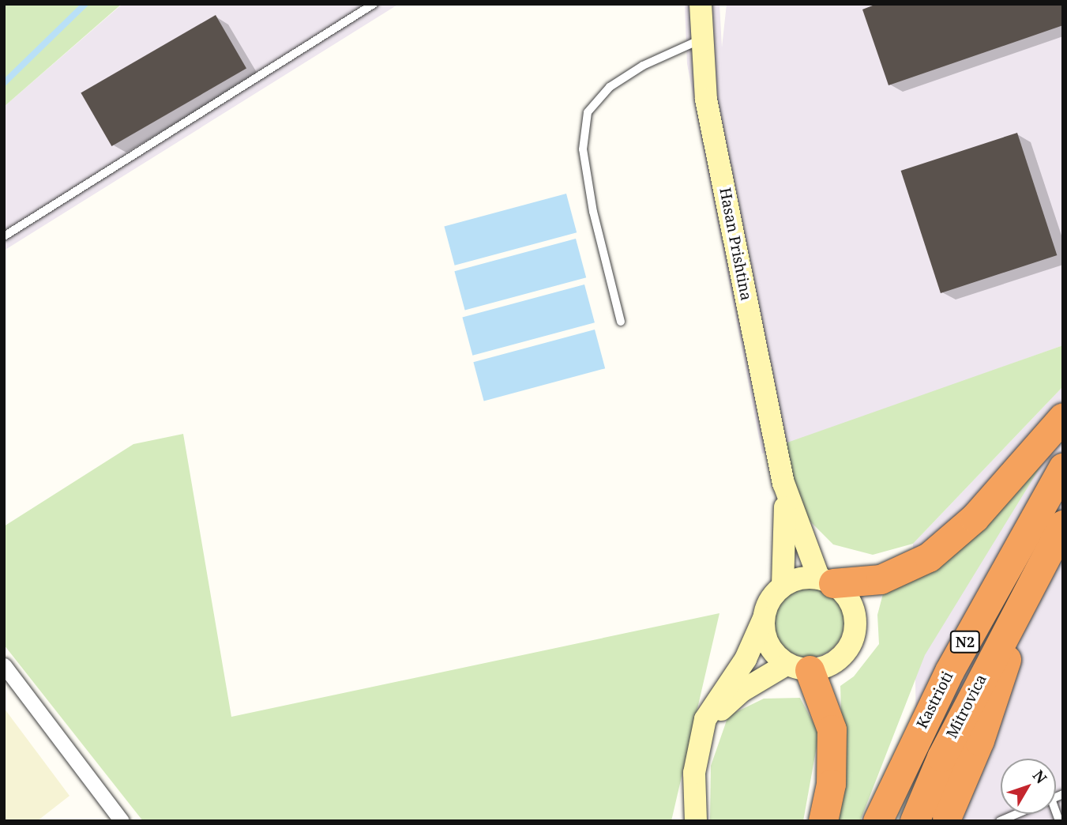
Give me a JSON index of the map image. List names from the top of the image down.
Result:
{
  "streets": {
    "highway": ["N2", "Kastrioti", "Mitrovica"],
    "main road": ["Hasan Prishtina"]
  },
  "crossings": [
    ["N2", "Mitrovica"]
  ],
  "north": "top right"
}
